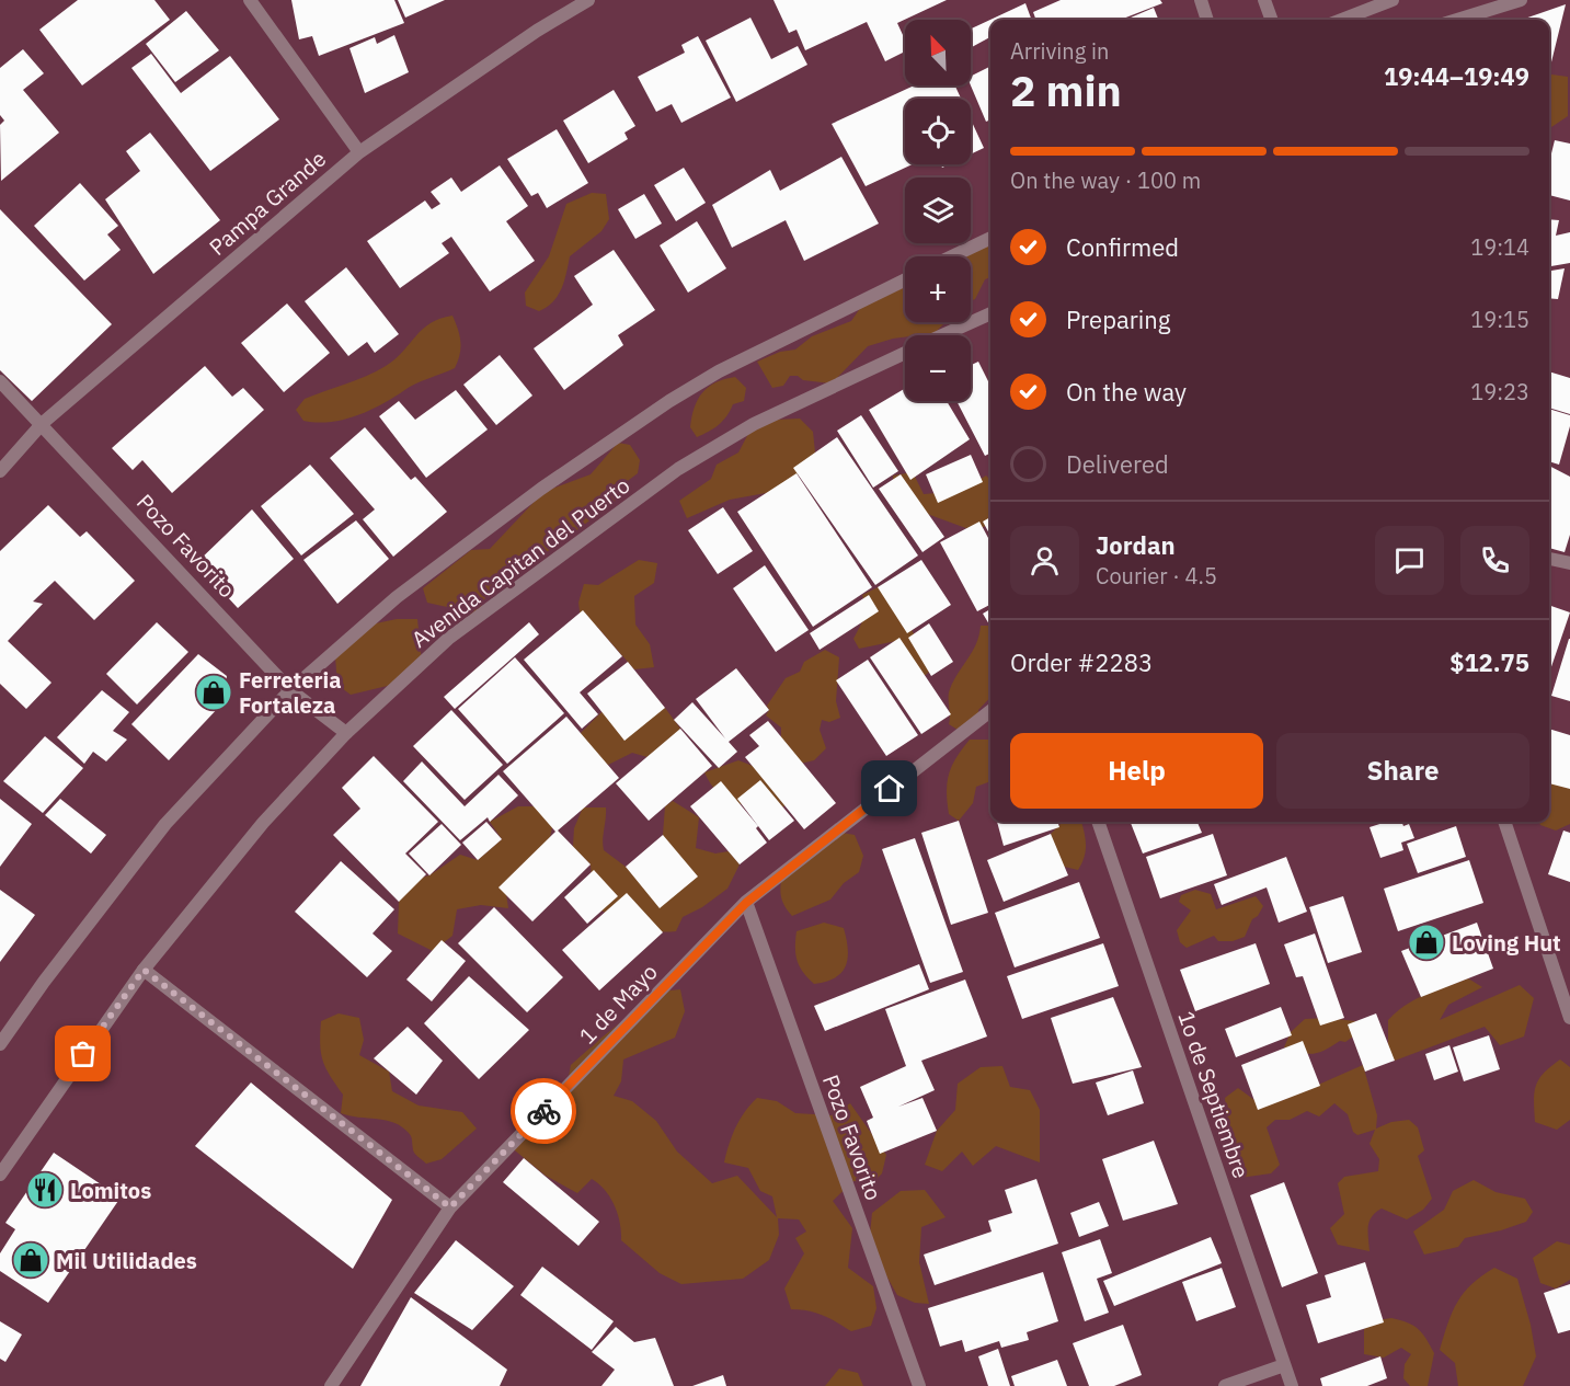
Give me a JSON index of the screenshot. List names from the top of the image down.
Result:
{
  "streets": {
    "street": [
      "Pampa Grande",
      "Pozo Favorito",
      "Avenida Capitan del Puerto",
      "1 de Mayo",
      "1o de Septiembre"
    ]
  },
  "crossings": [
    ["Pampa Grande", "Pozo Favorito"],
    ["Pozo Favorito", "Avenida Capitan del Puerto"],
    ["Pozo Favorito", "1 de Mayo"]
  ],
  "places": {
    "shop": ["Ferreteria Fortaleza", "Loving Hut", "Mil Utilidades"],
    "restaurant": ["Lomitos"]
  },
  "north": "top left",
  "page": {
    "map_buttons": ["+", "−"],
    "heading": ["2 min", "Arriving in", "19:44–19:49"],
    "panel": [
      "Jordan",
      "Courier · 4.5",
      "Order #2283",
      "$12.75"
    ],
    "bar": "On the way · 100 m",
    "list": [
      ["Confirmed", "19:14"],
      ["Preparing", "19:15"],
      ["On the way", "19:23"],
      "Delivered"
    ],
    "buttons": ["Help", "Share"]
  }
}
